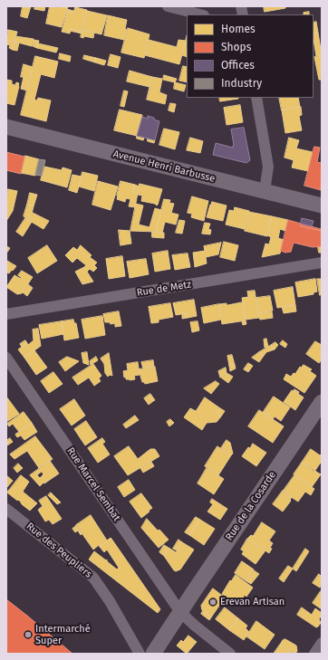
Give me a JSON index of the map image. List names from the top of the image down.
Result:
{
  "streets": {
    "main road": ["Avenue Henri Barbusse", "Rue de la Cosarde"],
    "street": ["Rue de Metz", "Rue Marcel Sembat", "Rue des Peupliers"]
  },
  "crossings": [
    ["Rue Marcel Sembat", "Rue de la Cosarde"]
  ],
  "places": ["Erevan Artisan", "Intermarché Super"],
  "legend": [
    "Homes",
    "Shops",
    "Offices",
    "Industry"
  ]
}
